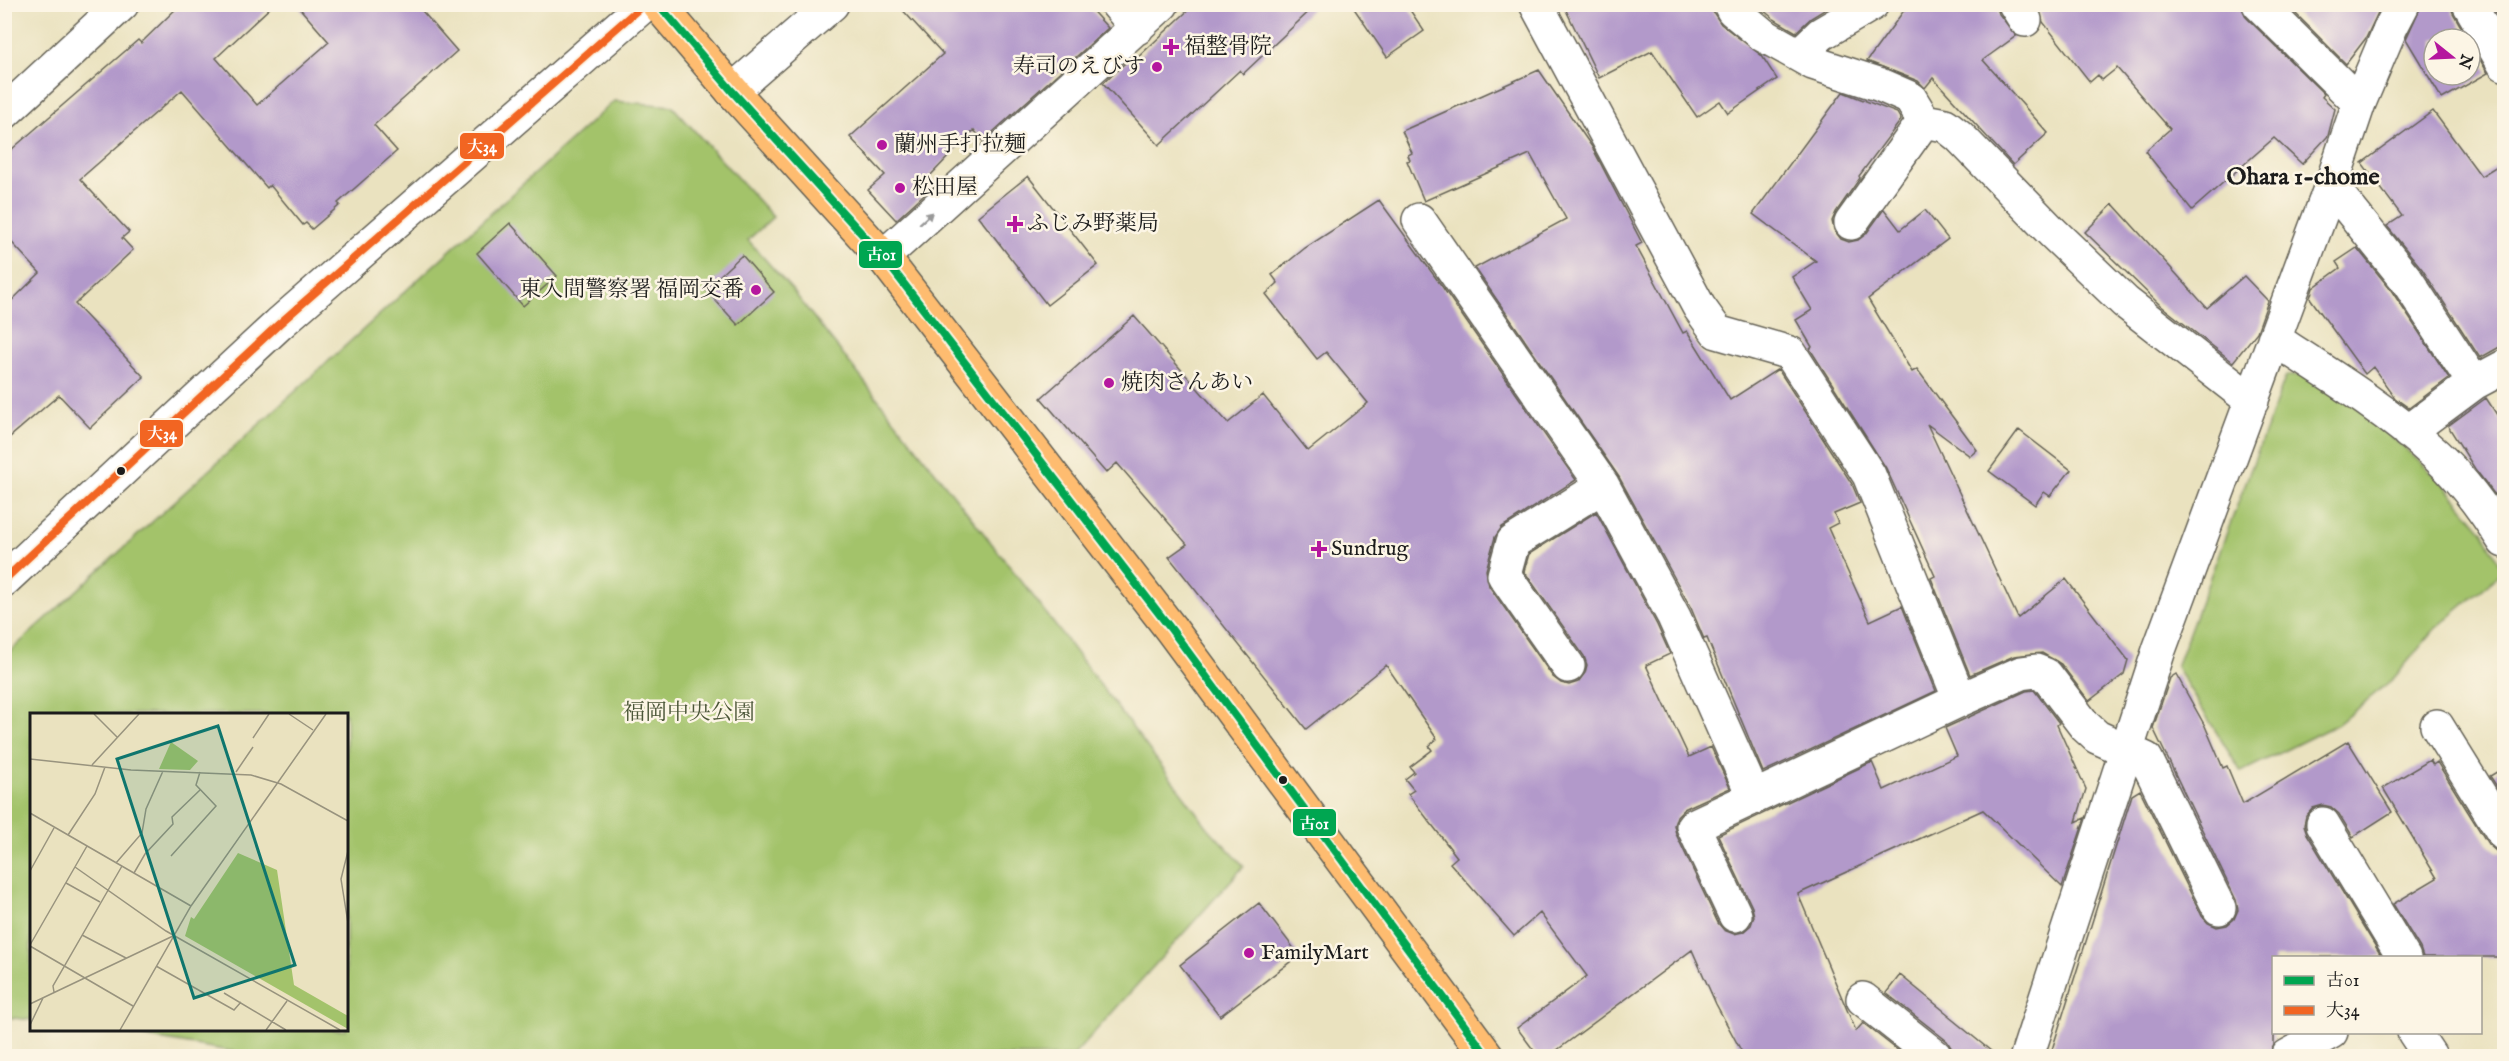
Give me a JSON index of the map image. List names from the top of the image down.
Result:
{
  "districts": ["Ohara 1-chome"],
  "parks": ["福岡中央公園"],
  "places": {
    "health": ["福整骨院", "ふじみ野薬局", "Sundrug"],
    "other": [
      "寿司のえびす",
      "蘭州手打拉麺",
      "松田屋",
      "東入間警察署 福岡交番",
      "焼肉さんあい",
      "FamilyMart"
    ]
  },
  "lines": ["transit line 古01", "transit line 大34"],
  "legend": ["古01", "大34"],
  "north": "right"
}
